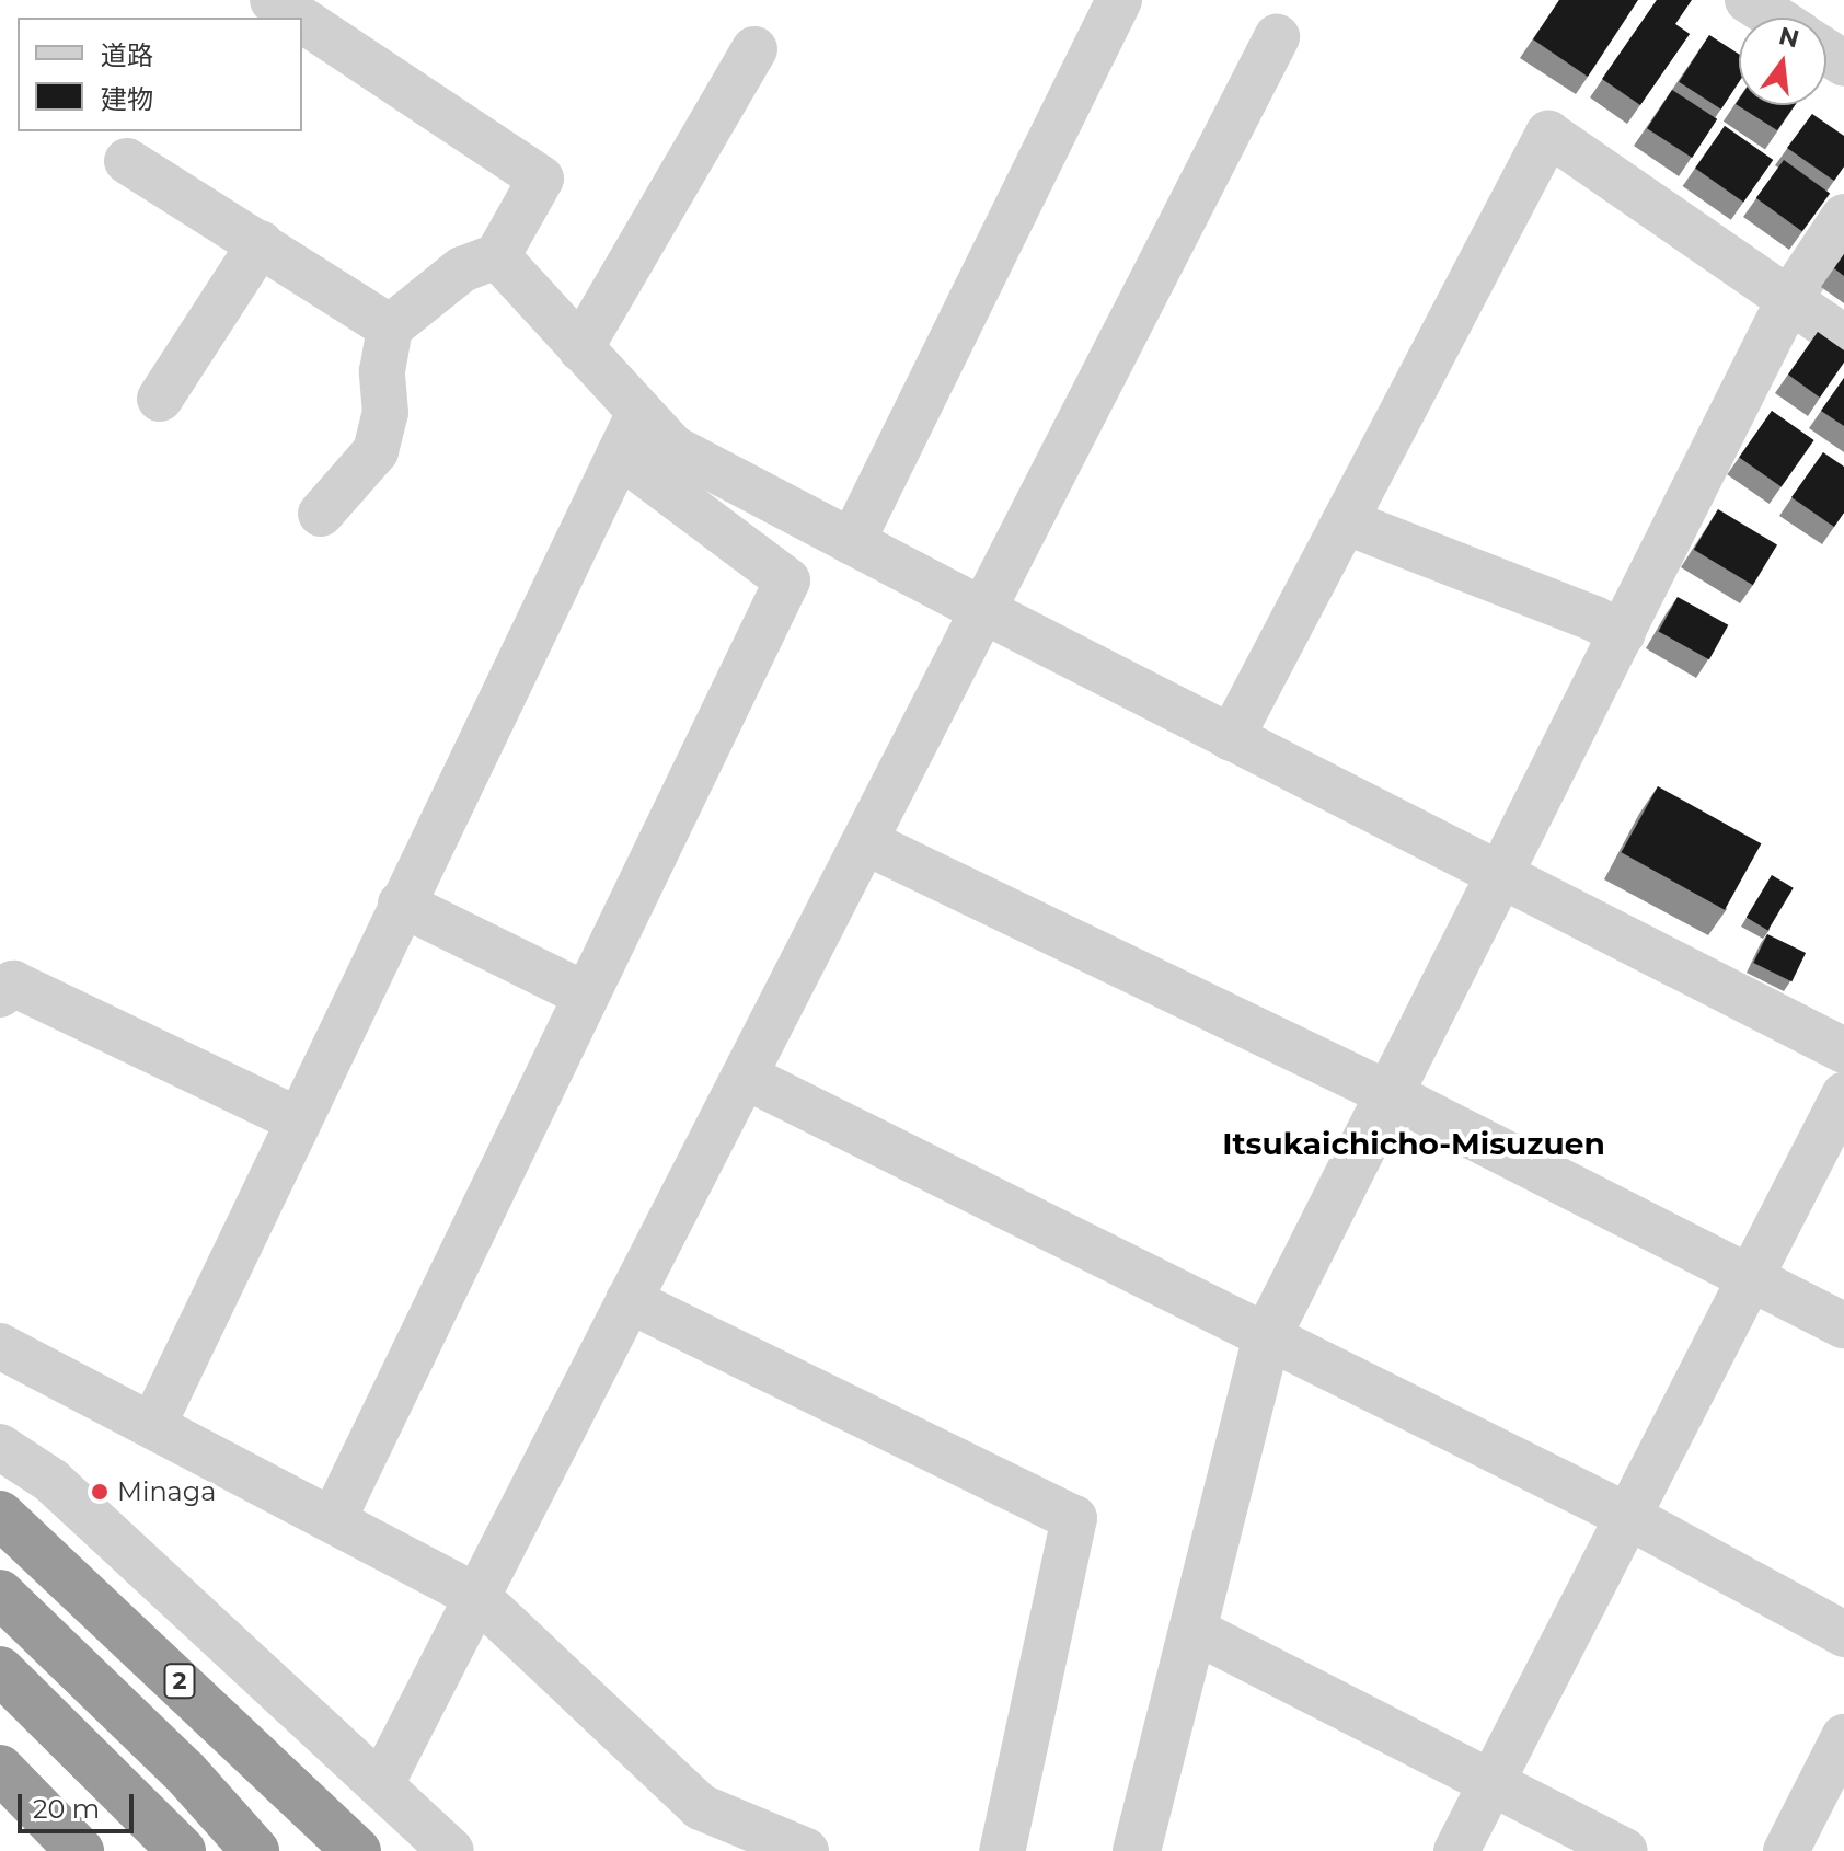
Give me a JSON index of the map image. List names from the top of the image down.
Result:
{
  "streets": {
    "highway": ["2"]
  },
  "districts": ["Itsukaichicho-Misuzuen"],
  "places": ["Minaga"],
  "legend": ["道路", "建物"],
  "scale_bar": "20 m",
  "north": "top"
}
